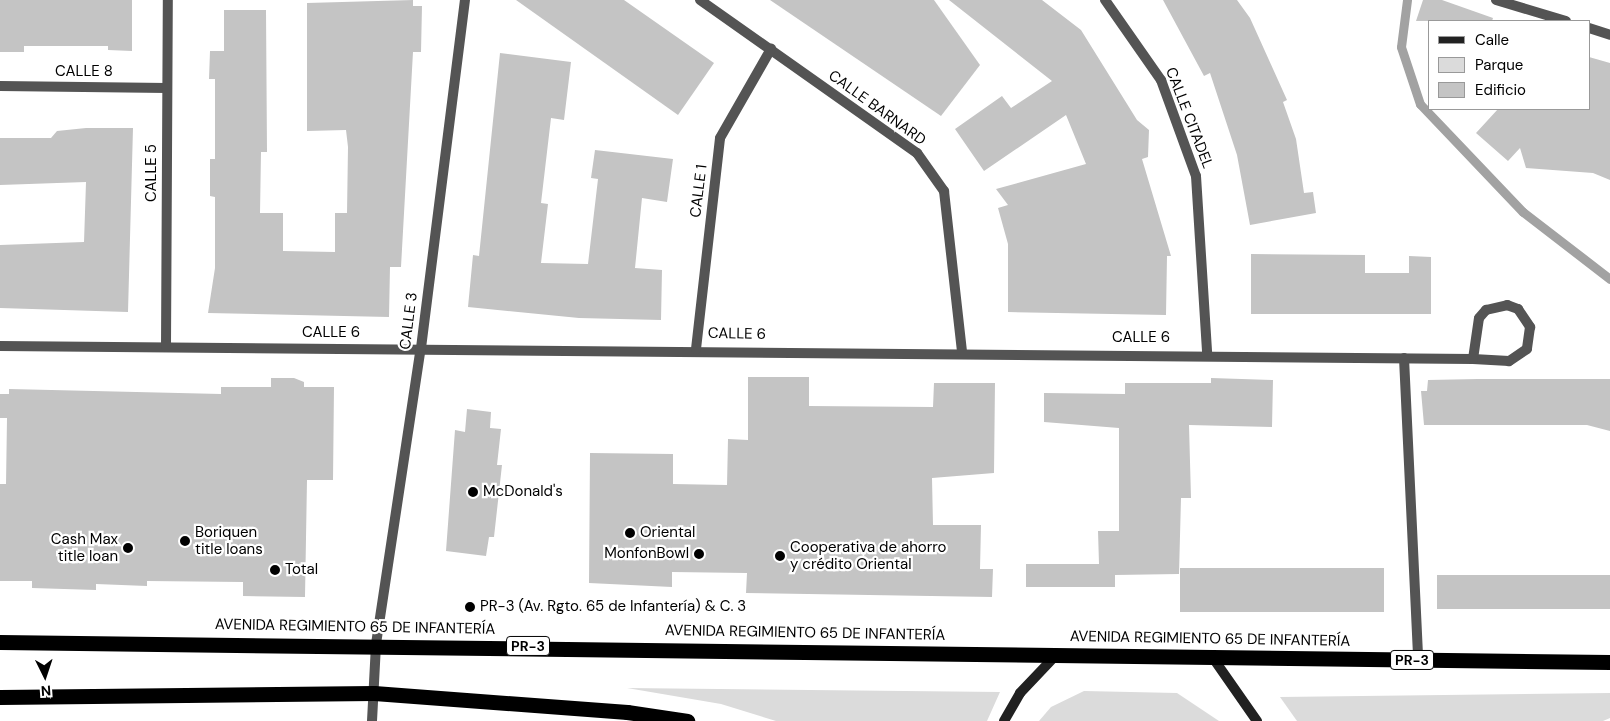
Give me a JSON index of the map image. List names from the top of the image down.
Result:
{
  "streets": {
    "highway": ["AVENIDA REGIMIENTO 65 DE INFANTERÍA", "PR-3"],
    "street": [
      "CALLE 8",
      "CALLE BARNARD",
      "CALLE CITADEL",
      "CALLE 5",
      "CALLE 1",
      "CALLE 3",
      "CALLE 6"
    ]
  },
  "crossings": [
    ["CALLE 8", "CALLE 5"],
    ["CALLE BARNARD", "CALLE 1"],
    ["CALLE BARNARD", "CALLE 6"],
    ["CALLE CITADEL", "CALLE 6"],
    ["CALLE 5", "CALLE 6"],
    ["CALLE 1", "CALLE 6"],
    ["CALLE 3", "CALLE 6"],
    ["CALLE 3", "AVENIDA REGIMIENTO 65 DE INFANTERÍA"]
  ],
  "places": [
    "McDonald's",
    "Oriental",
    "Boriquen title loans",
    "Cash Max title loan",
    "MonfonBowl",
    "Cooperativa de ahorro y crédito Oriental",
    "Total",
    "PR-3 (Av. Rgto. 65 de Infantería) & C. 3"
  ],
  "legend": ["Calle", "Parque", "Edificio"],
  "north": "bottom"
}
